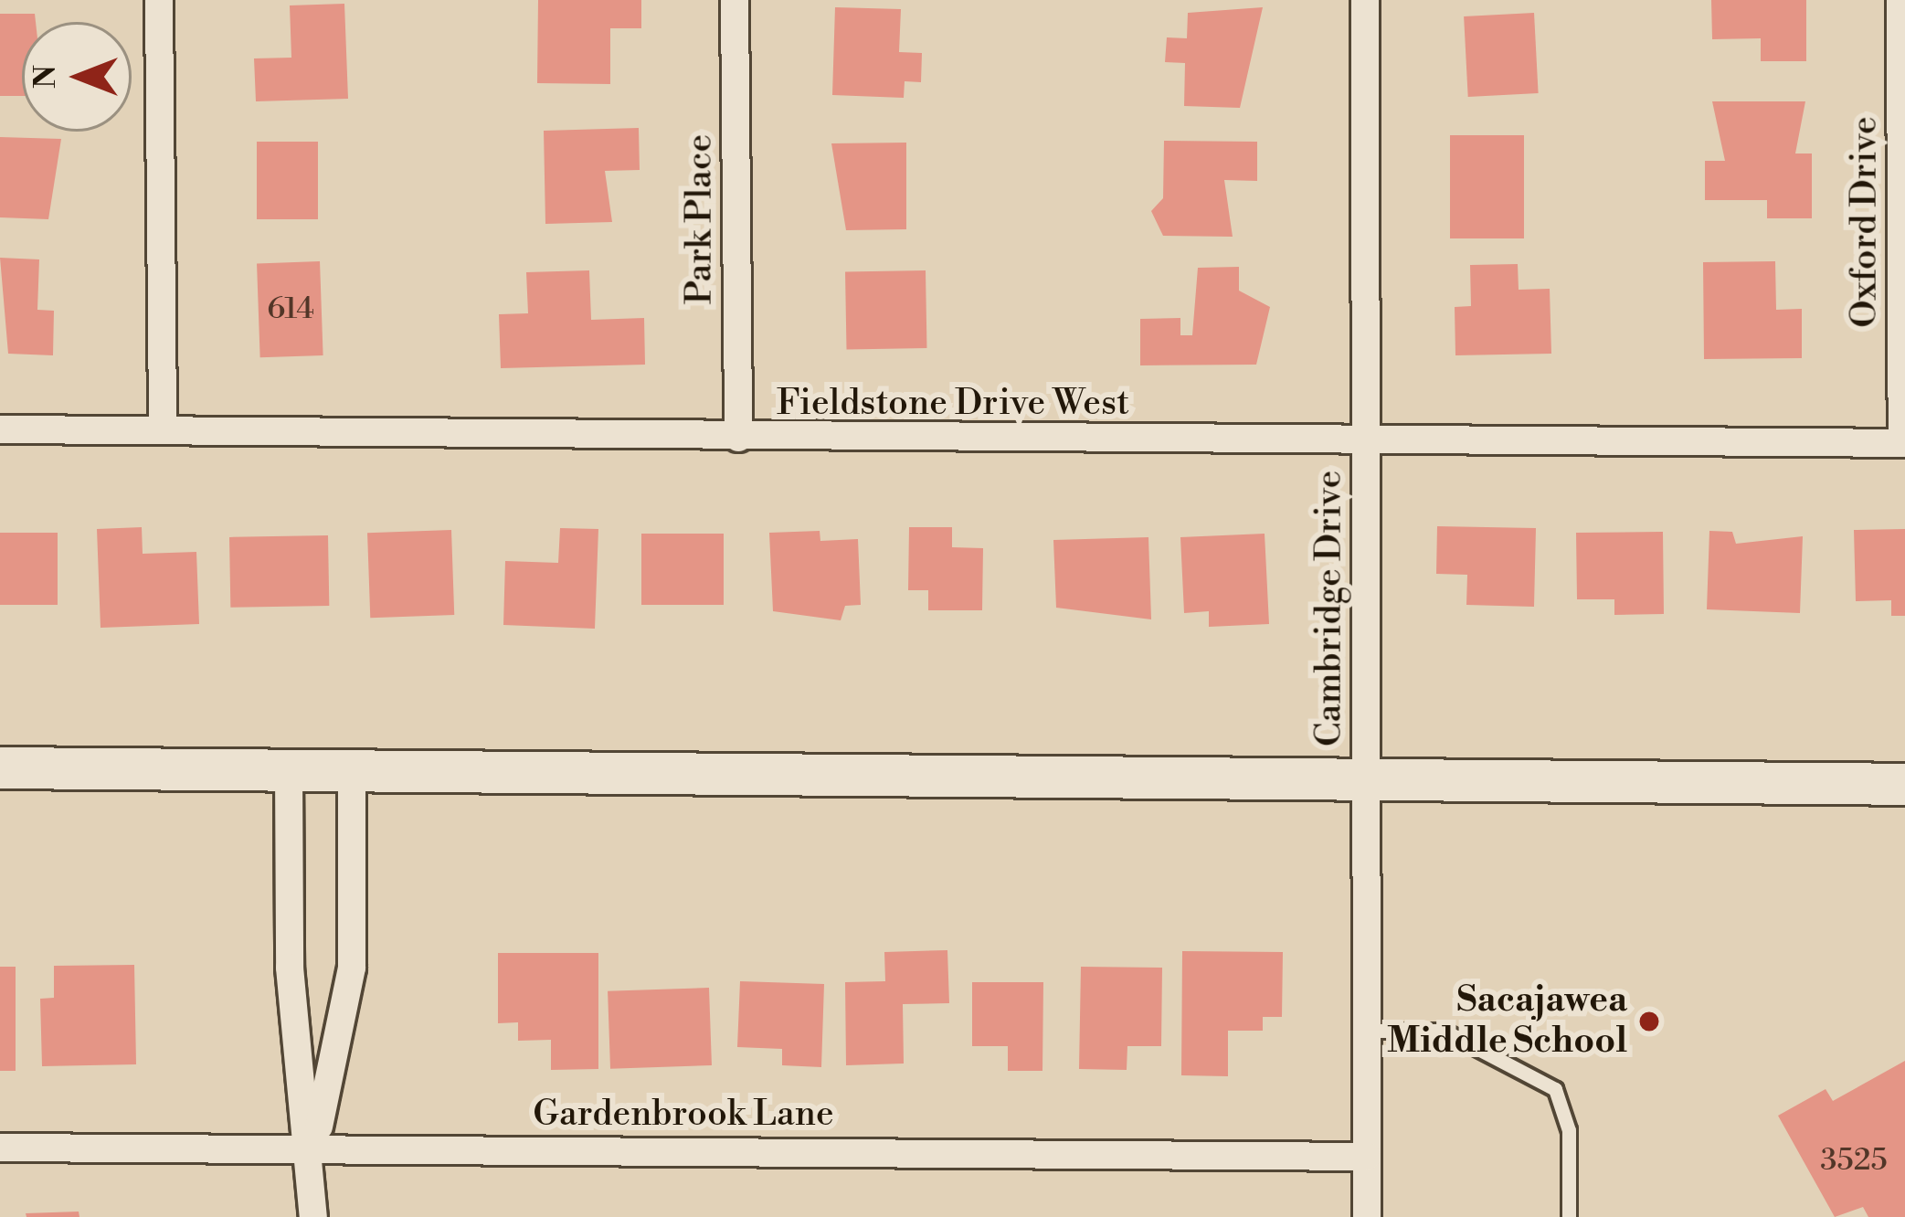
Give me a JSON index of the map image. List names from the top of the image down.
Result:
{
  "streets": {
    "street": [
      "Park Place",
      "Oxford Drive",
      "Fieldstone Drive West",
      "Cambridge Drive",
      "Gardenbrook Lane"
    ]
  },
  "crossings": [
    ["Park Place", "Fieldstone Drive West"],
    ["Oxford Drive", "Fieldstone Drive West"],
    ["Fieldstone Drive West", "Cambridge Drive"],
    ["Cambridge Drive", "Gardenbrook Lane"]
  ],
  "places": ["Sacajawea Middle School"],
  "house_numbers": ["614", "3525"],
  "north": "left"
}
